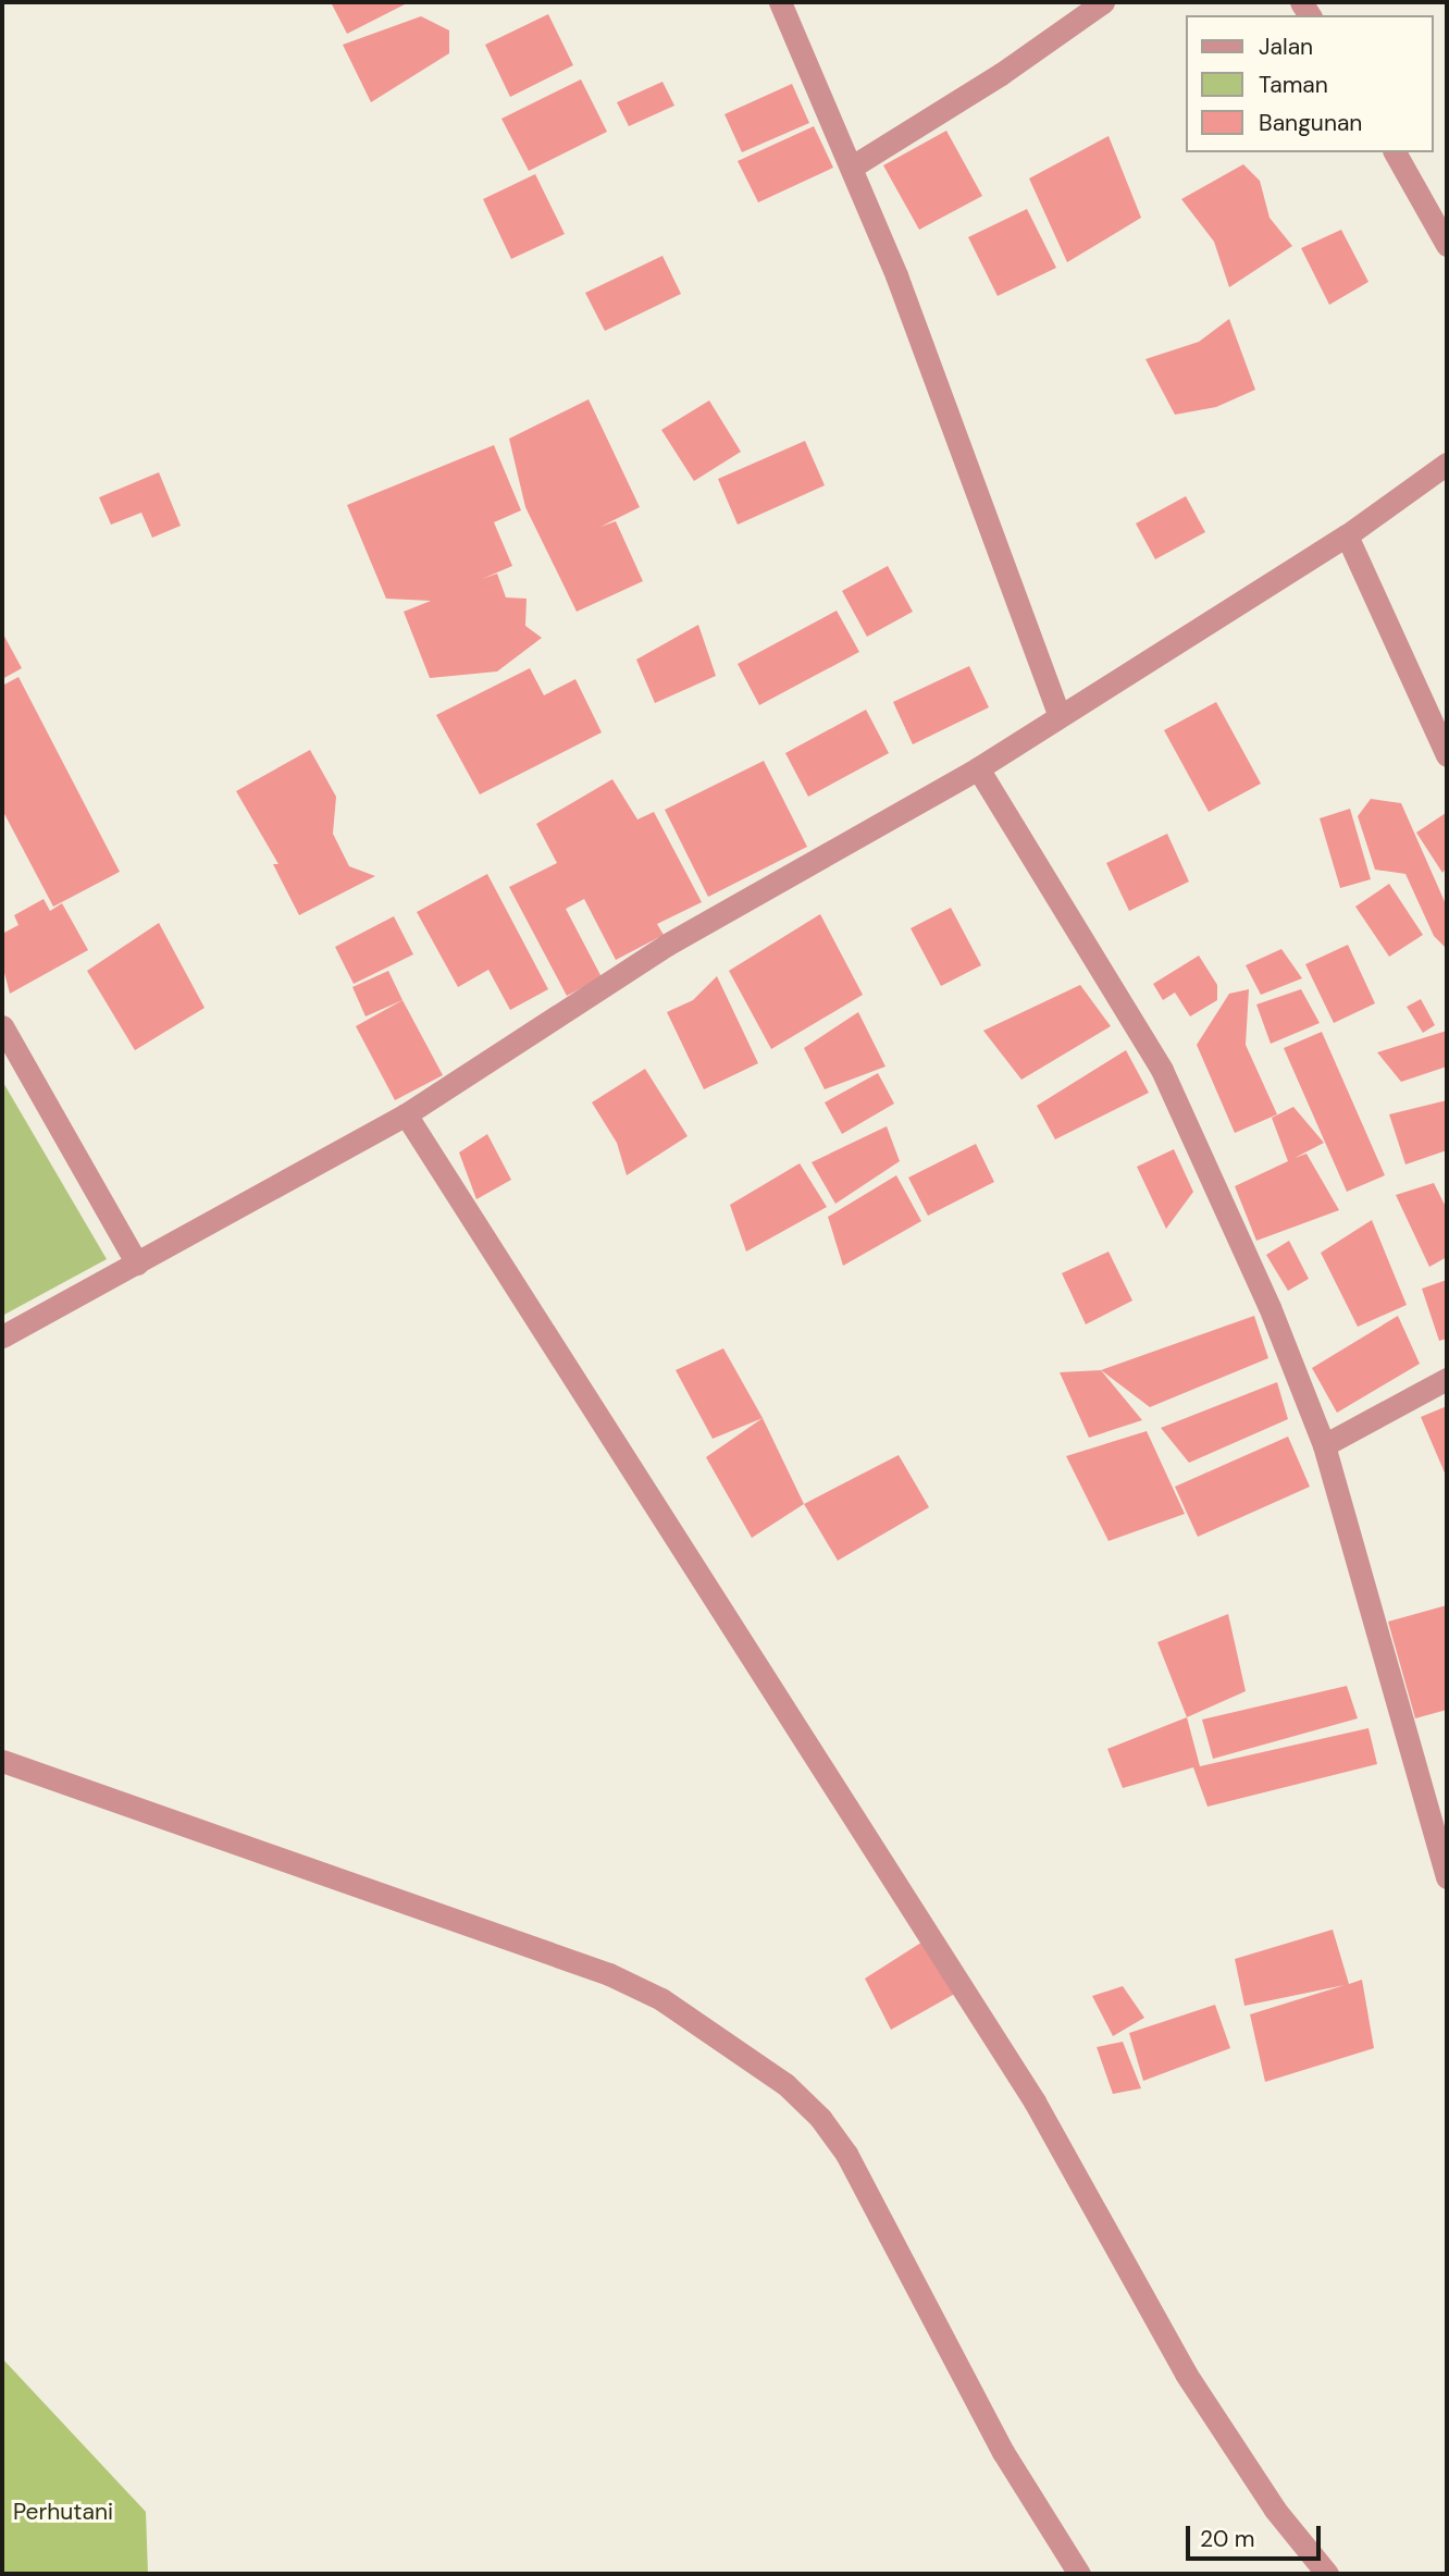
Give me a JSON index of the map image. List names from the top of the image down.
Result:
{
  "parks": ["Perhutani"],
  "legend": ["Jalan", "Taman", "Bangunan"],
  "scale_bar": "20 m"
}
